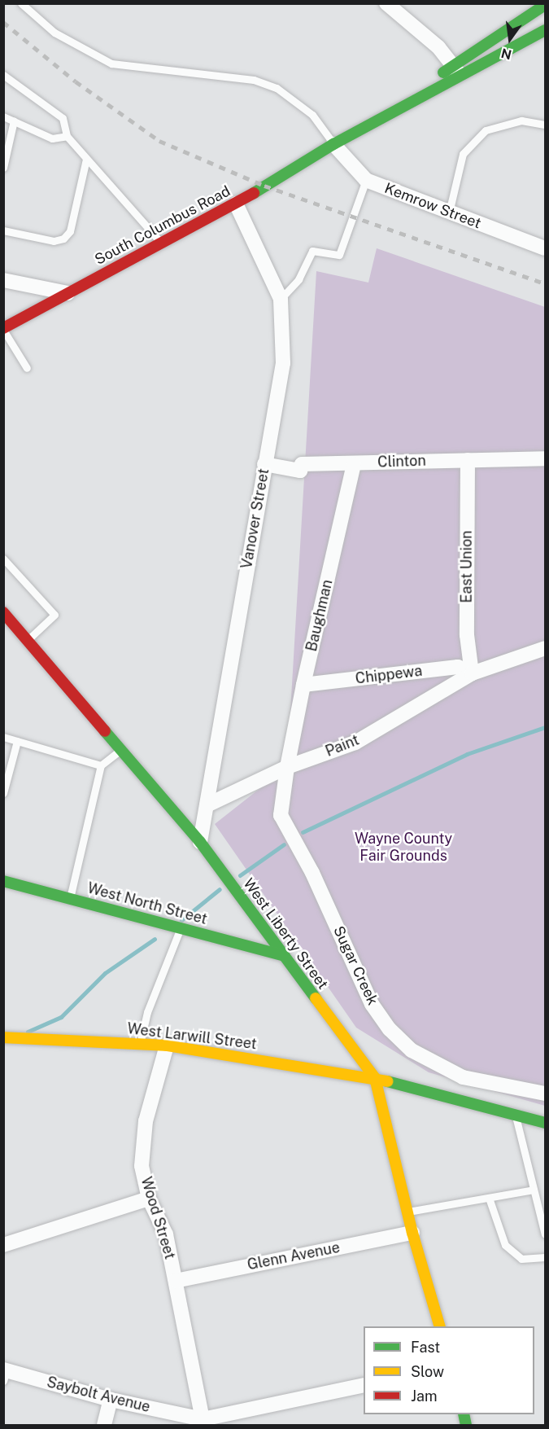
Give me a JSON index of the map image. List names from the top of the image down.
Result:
{
  "streets": {
    "main road": [
      "South Columbus Road",
      "West North Street",
      "West Liberty Street",
      "West Larwill Street"
    ],
    "street": [
      "Kemrow Street",
      "Clinton",
      "Vanover Street",
      "East Union",
      "Baughman",
      "Chippewa",
      "Paint",
      "Sugar Creek",
      "Wood Street",
      "Glenn Avenue",
      "Saybolt Avenue"
    ]
  },
  "crossings": [
    ["Kemrow Street", "South Columbus Road"],
    ["South Columbus Road", "Vanover Street"],
    ["Clinton", "Vanover Street"],
    ["Clinton", "East Union"],
    ["Clinton", "Baughman"],
    ["Vanover Street", "Paint"],
    ["Vanover Street", "West Liberty Street"],
    ["East Union", "Chippewa"],
    ["East Union", "Paint"],
    ["Baughman", "Chippewa"],
    ["Baughman", "Paint"],
    ["Baughman", "Sugar Creek"],
    ["Chippewa", "Paint"],
    ["Paint", "Sugar Creek"],
    ["West North Street", "West Liberty Street"],
    ["West Liberty Street", "West Larwill Street"],
    ["West Liberty Street", "Glenn Avenue"],
    ["West Larwill Street", "Wood Street"],
    ["Wood Street", "Glenn Avenue"],
    ["Wood Street", "Saybolt Avenue"]
  ],
  "parks": ["Wayne County Fair Grounds"],
  "legend": ["Fast", "Slow", "Jam"],
  "north": "bottom"
}
